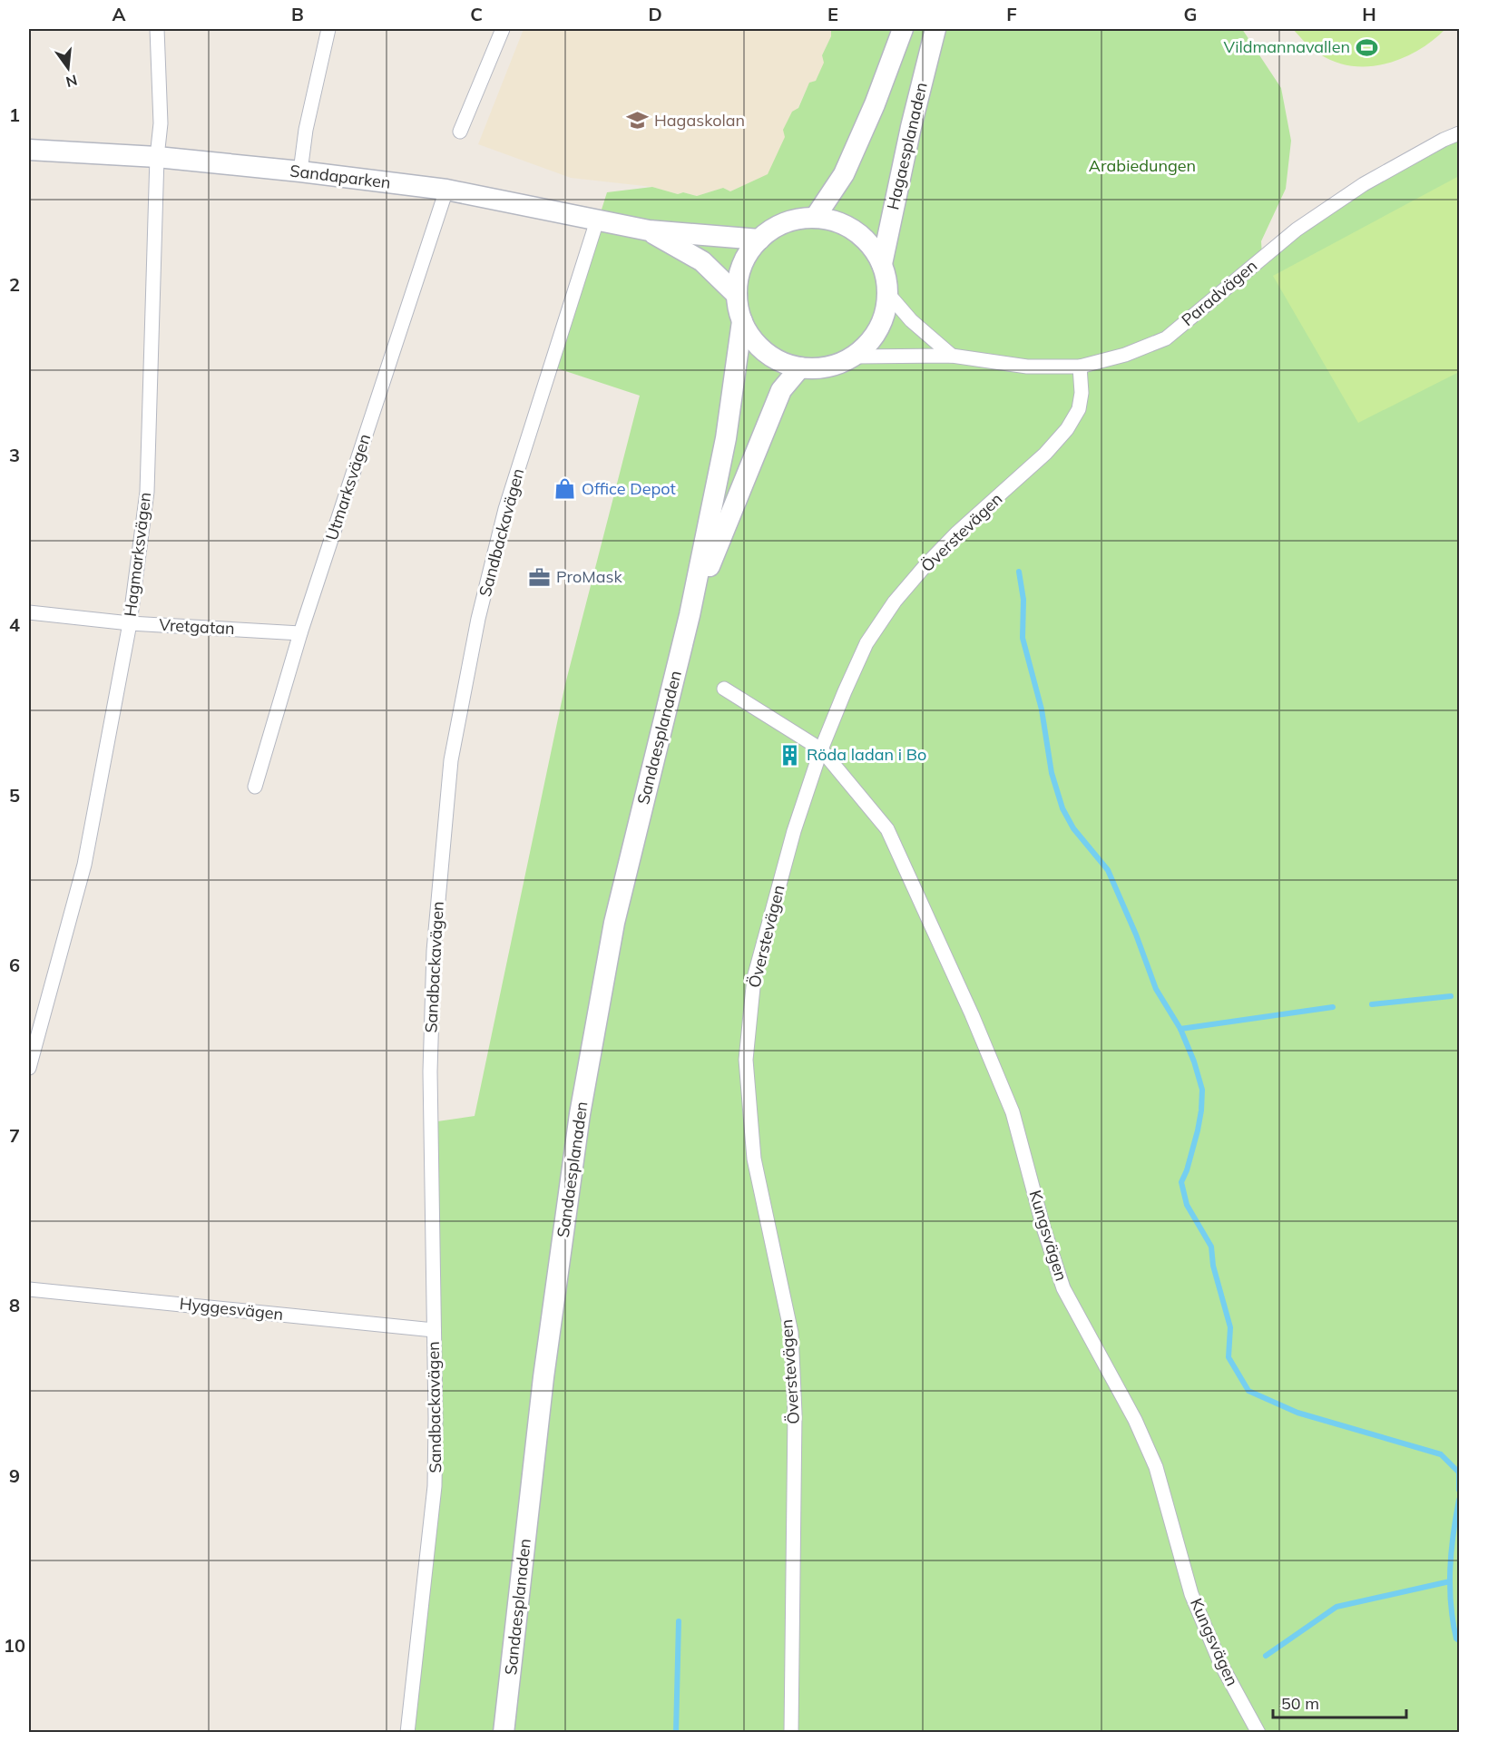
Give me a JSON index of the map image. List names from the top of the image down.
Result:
{
  "streets": {
    "main road": ["Hagaesplanaden", "Sandaparken", "Sandaesplanaden"],
    "street": [
      "Paradvägen",
      "Utmarksvägen",
      "Sandbackavägen",
      "Överstevägen",
      "Hagmarksvägen",
      "Vretgatan",
      "Kungsvägen",
      "Hyggesvägen"
    ]
  },
  "crossings": [
    ["Hagaesplanaden", "Sandaparken"],
    ["Hagaesplanaden", "Paradvägen"],
    ["Hagaesplanaden", "Sandaesplanaden"],
    ["Sandaparken", "Paradvägen"],
    ["Sandaparken", "Utmarksvägen"],
    ["Sandaparken", "Sandbackavägen"],
    ["Sandaparken", "Hagmarksvägen"],
    ["Sandaparken", "Sandaesplanaden"],
    ["Paradvägen", "Överstevägen"],
    ["Paradvägen", "Sandaesplanaden"],
    ["Utmarksvägen", "Vretgatan"],
    ["Sandbackavägen", "Hyggesvägen"],
    ["Överstevägen", "Kungsvägen"],
    ["Hagmarksvägen", "Vretgatan"]
  ],
  "parks": ["Arabiedungen"],
  "places": {
    "sports": ["Vildmannavallen"],
    "school or university": ["Hagaskolan"],
    "shop": ["Office Depot"],
    "office": ["ProMask"],
    "building": ["Röda ladan i Bo"]
  },
  "scale_bar": "50 m",
  "north": "bottom",
  "grid": {
    "columns": [
      "A",
      "B",
      "C",
      "D",
      "E",
      "F",
      "G",
      "H"
    ],
    "rows": [
      "1",
      "2",
      "3",
      "4",
      "5",
      "6",
      "7",
      "8",
      "9",
      "10"
    ]
  }
}
